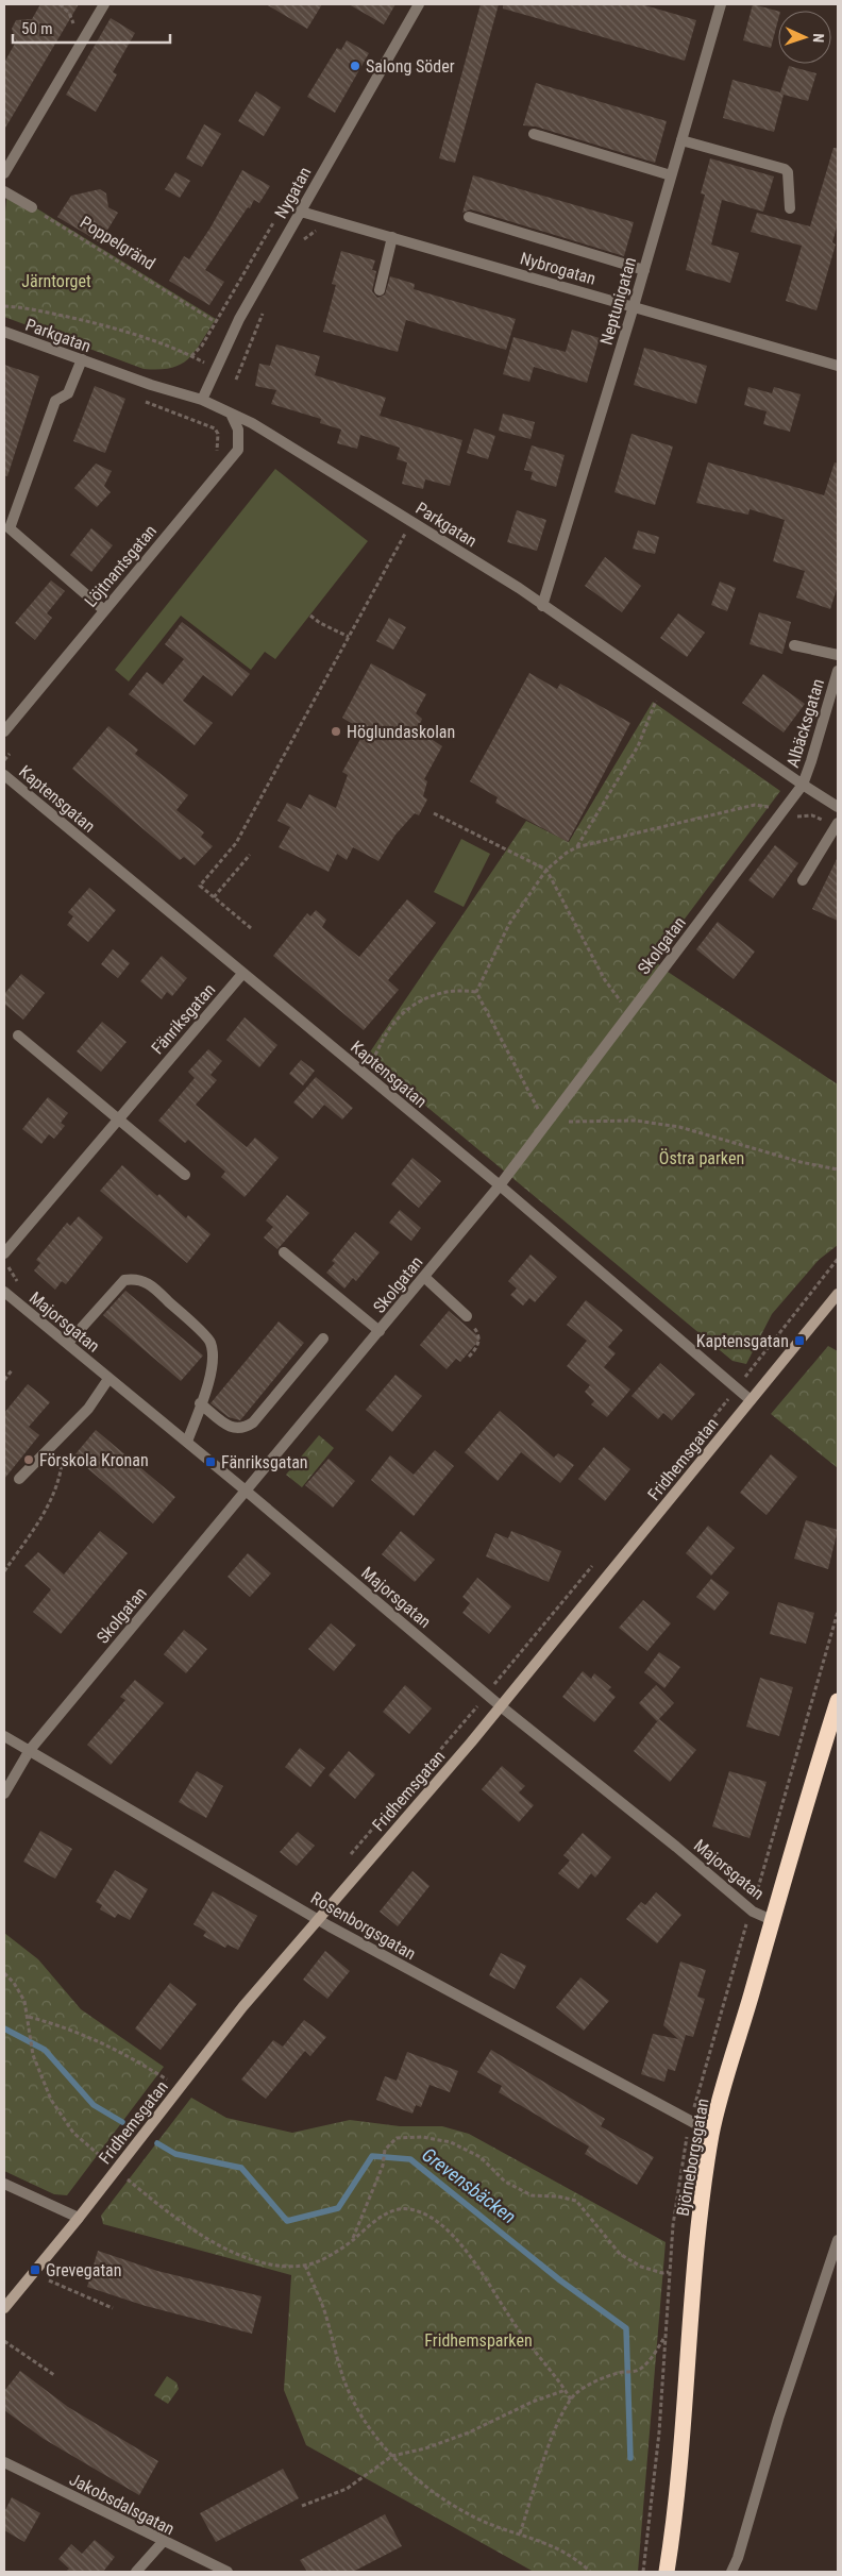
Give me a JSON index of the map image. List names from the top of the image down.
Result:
{
  "streets": {
    "highway": ["Björneborgsgatan"],
    "street": [
      "Nygatan",
      "Nybrogatan",
      "Neptunigatan",
      "Parkgatan",
      "Löjtnantsgatan",
      "Albäcksgatan",
      "Kaptensgatan",
      "Skolgatan",
      "Fänriksgatan",
      "Majorsgatan",
      "Fridhemsgatan",
      "Rosenborgsgatan",
      "Jakobsdalsgatan"
    ],
    "path": ["Poppelgränd"]
  },
  "crossings": [
    ["Nygatan", "Nybrogatan"],
    ["Nygatan", "Parkgatan"],
    ["Nybrogatan", "Neptunigatan"],
    ["Neptunigatan", "Parkgatan"],
    ["Parkgatan", "Löjtnantsgatan"],
    ["Parkgatan", "Albäcksgatan"],
    ["Parkgatan", "Skolgatan"],
    ["Albäcksgatan", "Skolgatan"],
    ["Kaptensgatan", "Skolgatan"],
    ["Kaptensgatan", "Fänriksgatan"],
    ["Kaptensgatan", "Fridhemsgatan"],
    ["Skolgatan", "Majorsgatan"],
    ["Skolgatan", "Rosenborgsgatan"],
    ["Majorsgatan", "Fridhemsgatan"],
    ["Majorsgatan", "Björneborgsgatan"],
    ["Fridhemsgatan", "Rosenborgsgatan"],
    ["Rosenborgsgatan", "Björneborgsgatan"]
  ],
  "water": ["Grevensbäcken"],
  "parks": ["Järntorget", "Östra parken", "Fridhemsparken"],
  "places": {
    "other": ["Salong Söder", "Höglundaskolan", "Förskola Kronan"],
    "transit": ["Kaptensgatan", "Fänriksgatan", "Grevegatan"]
  },
  "scale_bar": "50 m",
  "north": "right"
}
